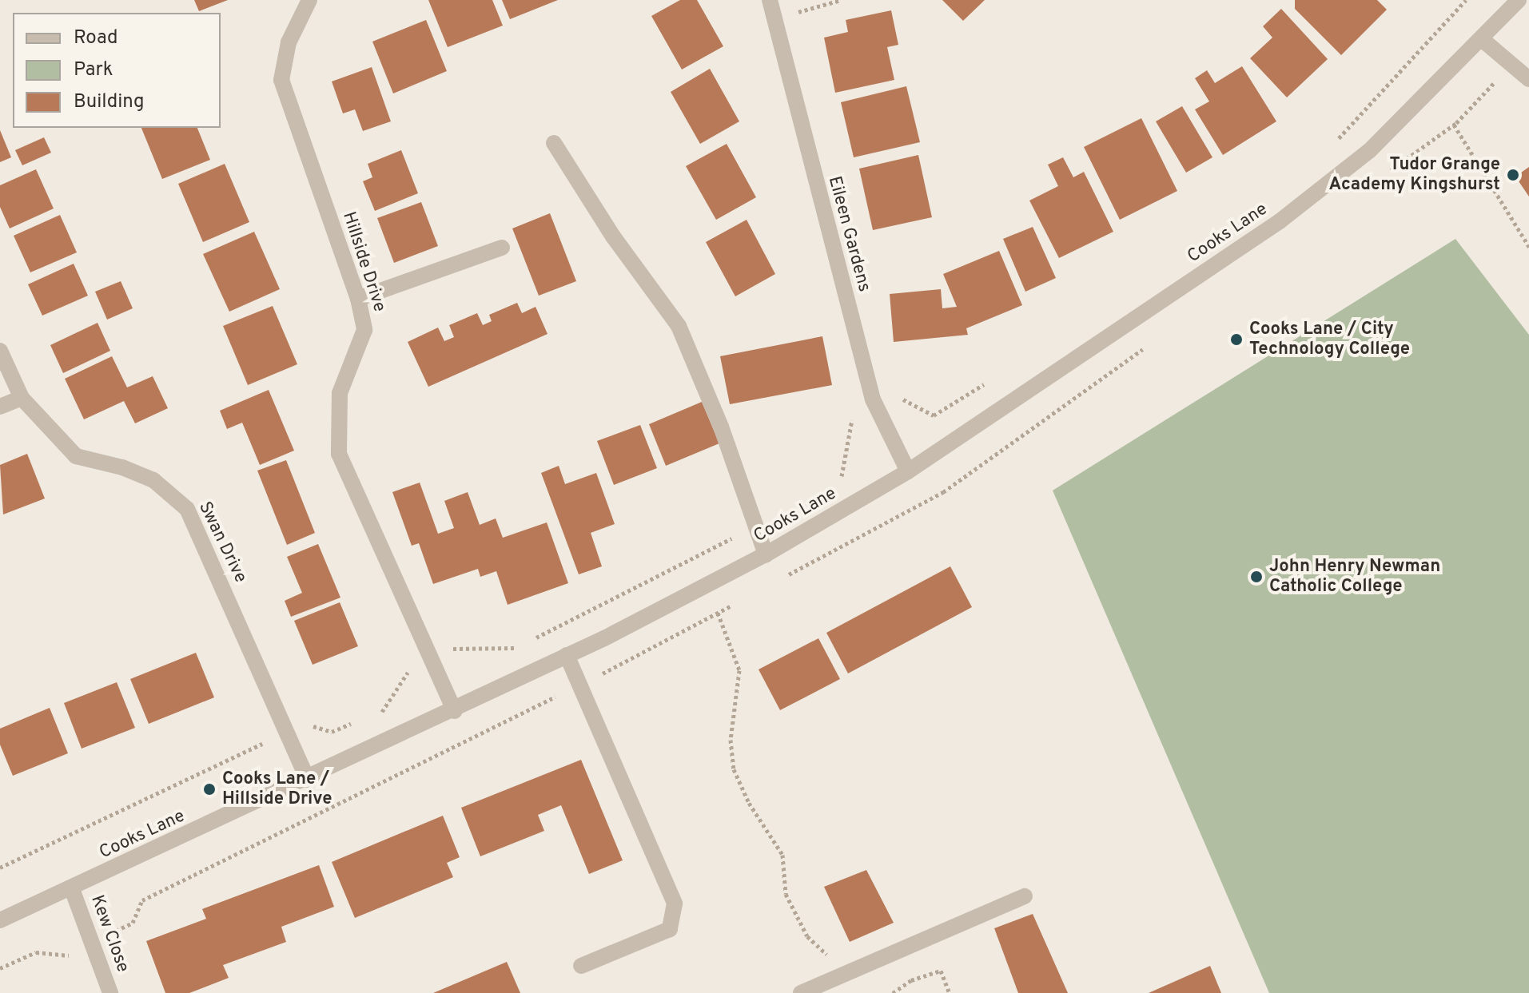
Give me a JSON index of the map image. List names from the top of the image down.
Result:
{
  "streets": {
    "street": [
      "Cooks Lane",
      "Eileen Gardens",
      "Hillside Drive",
      "Swan Drive",
      "Kew Close"
    ]
  },
  "crossings": [
    ["Cooks Lane", "Eileen Gardens"],
    ["Cooks Lane", "Hillside Drive"],
    ["Cooks Lane", "Swan Drive"],
    ["Cooks Lane", "Kew Close"]
  ],
  "places": [
    "Tudor Grange Academy Kingshurst",
    "Cooks Lane / City Technology College",
    "John Henry Newman Catholic College",
    "Cooks Lane / Hillside Drive"
  ],
  "legend": ["Road", "Park", "Building"]
}
